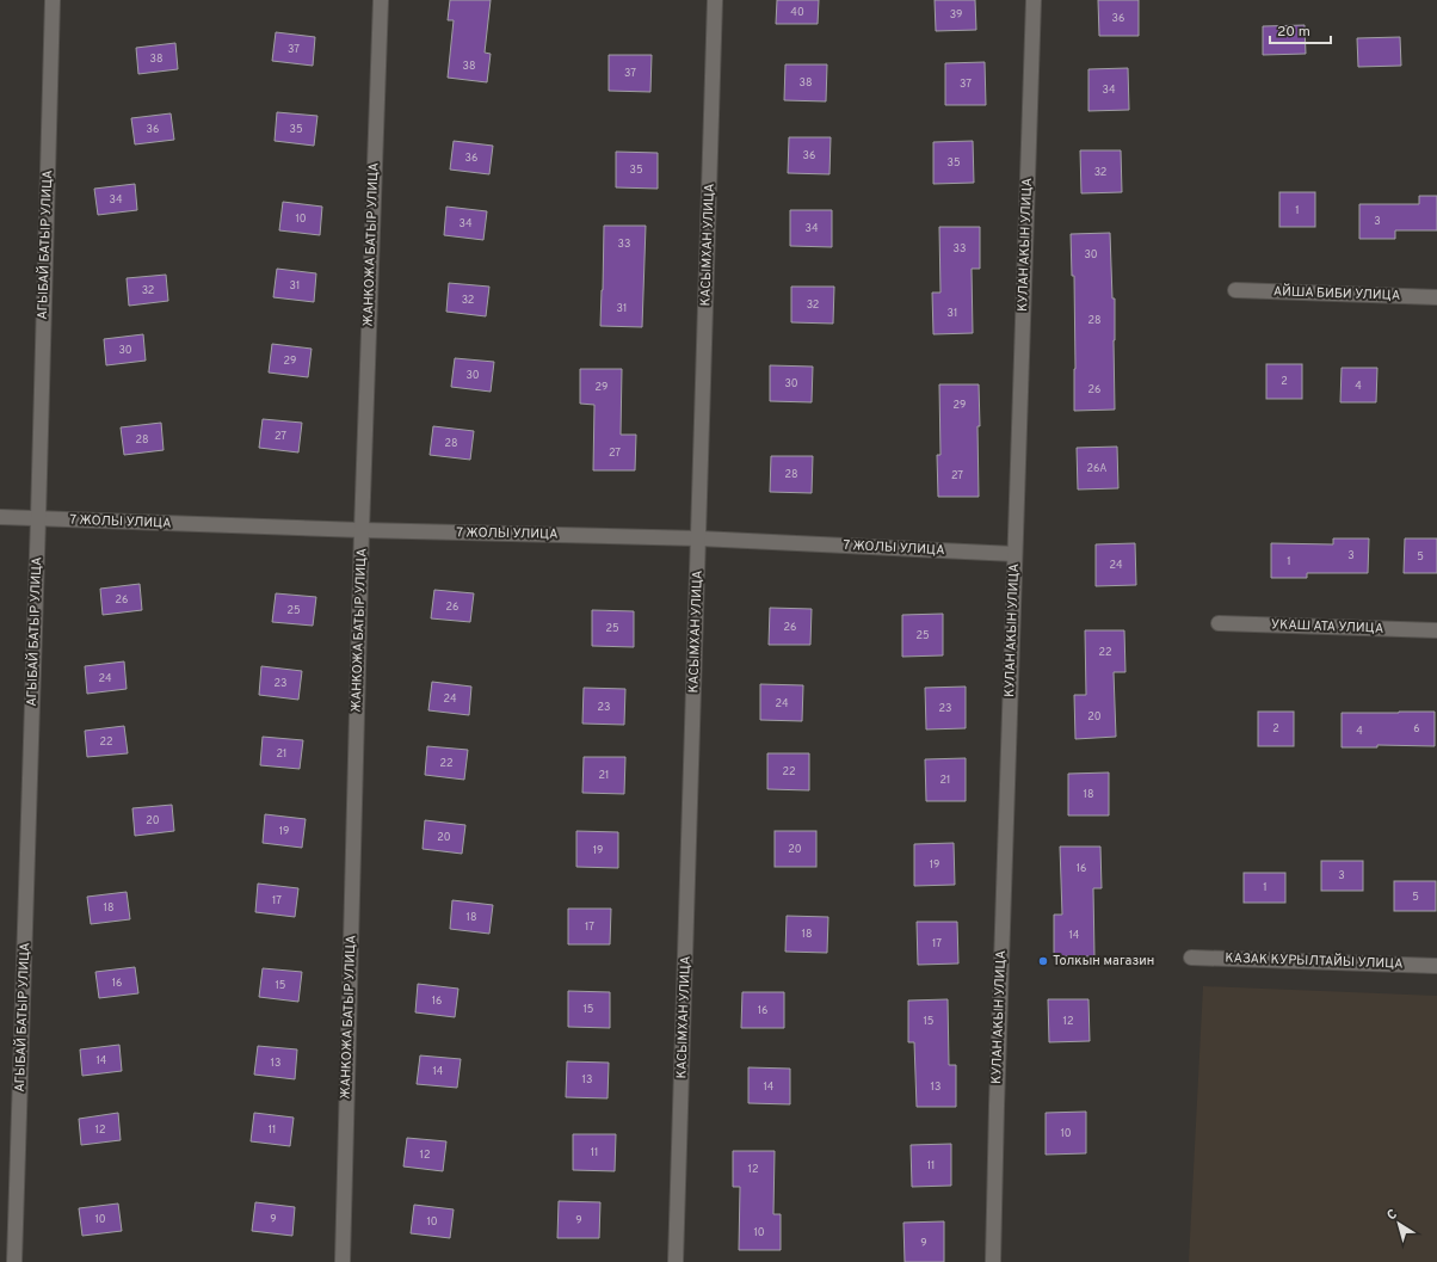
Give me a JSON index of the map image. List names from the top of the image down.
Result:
{
  "streets": {
    "street": [
      "АГЫБАЙ БАТЫР УЛИЦА",
      "ЖАНКОЖА БАТЫР УЛИЦА",
      "КАСЫМХАН УЛИЦА",
      "КУЛАН АКЫН УЛИЦА",
      "АЙША БИБИ УЛИЦА",
      "7 ЖОЛЫ УЛИЦА",
      "УКАШ АТА УЛИЦА",
      "КАЗАК КУРЫЛТАЙЫ УЛИЦА"
    ]
  },
  "crossings": [
    ["АГЫБАЙ БАТЫР УЛИЦА", "7 ЖОЛЫ УЛИЦА"],
    ["ЖАНКОЖА БАТЫР УЛИЦА", "7 ЖОЛЫ УЛИЦА"],
    ["КАСЫМХАН УЛИЦА", "7 ЖОЛЫ УЛИЦА"],
    ["КУЛАН АКЫН УЛИЦА", "7 ЖОЛЫ УЛИЦА"]
  ],
  "places": ["Толкын магазин"],
  "house_numbers": [
    "40",
    "39",
    "36",
    "37",
    "38",
    "38",
    "37",
    "38",
    "37",
    "34",
    "36",
    "35",
    "36",
    "36",
    "35",
    "35",
    "32",
    "34",
    "1",
    "10",
    "3",
    "34",
    "34",
    "33",
    "33",
    "30",
    "31",
    "32",
    "32",
    "32",
    "31",
    "31",
    "28",
    "30",
    "29",
    "30",
    "2",
    "30",
    "4",
    "29",
    "26",
    "29",
    "27",
    "28",
    "28",
    "27",
    "26А",
    "28",
    "27",
    "3",
    "5",
    "1",
    "24",
    "26",
    "26",
    "25",
    "26",
    "25",
    "25",
    "22",
    "24",
    "23",
    "24",
    "24",
    "23",
    "23",
    "20",
    "2",
    "6",
    "4",
    "22",
    "21",
    "22",
    "22",
    "21",
    "21",
    "18",
    "20",
    "19",
    "20",
    "20",
    "19",
    "19",
    "16",
    "3",
    "1",
    "5",
    "17",
    "18",
    "18",
    "17",
    "18",
    "14",
    "17",
    "16",
    "15",
    "16",
    "15",
    "16",
    "15",
    "12",
    "14",
    "13",
    "14",
    "13",
    "14",
    "13",
    "12",
    "11",
    "10",
    "11",
    "12",
    "11",
    "12",
    "10",
    "9",
    "9",
    "10",
    "10",
    "9"
  ],
  "scale_bar": "20 m",
  "north": "top left"
}
